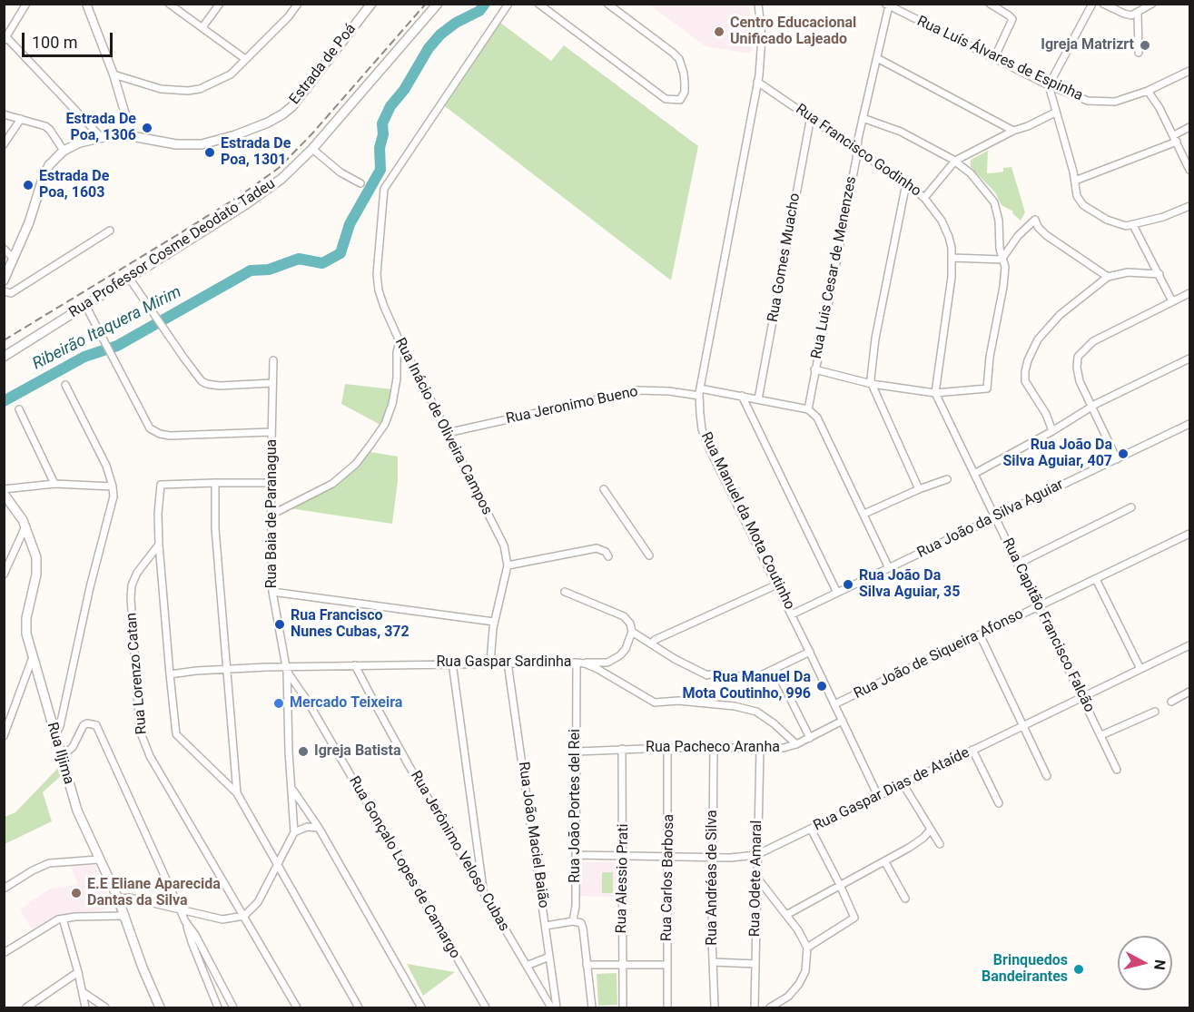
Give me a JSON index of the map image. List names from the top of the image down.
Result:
{
  "streets": {
    "main road": ["Estrada de Poá", "Rua Professor Cosme Deodato Tadeu", "Rua Iljima"],
    "street": [
      "Rua Luís Álvares de Espinha",
      "Rua Francisco Godinho",
      "Rua Gomes Muacho",
      "Rua Luis Cesar de Menenzes",
      "Rua Jeronimo Bueno",
      "Rua Inácio de Oliveira Campos",
      "Rua Baia de Paranagua",
      "Rua João da Silva Aguiar",
      "Rua Manuel da Mota Coutinho",
      "Rua Capitão Francisco Falcão",
      "Rua João de Siqueira Afonso",
      "Rua Gaspar Sardinha",
      "Rua Lorenzo Catan",
      "Rua Pacheco Aranha",
      "Rua Gaspar Dias de Ataíde",
      "Rua João Portes del Rei",
      "Rua João Maciel Baião",
      "Rua Jerônimo Veloso Cubas",
      "Rua Gonçalo Lopes de Camargo",
      "Rua Carlos Barbosa",
      "Rua Andréas de Silva",
      "Rua Alessio Prati",
      "Rua Odete Amaral"
    ]
  },
  "crossings": [
    ["Rua Luís Álvares de Espinha", "Rua Luis Cesar de Menenzes"],
    ["Rua Francisco Godinho", "Rua Gomes Muacho"],
    ["Rua Francisco Godinho", "Rua Luis Cesar de Menenzes"],
    ["Rua Francisco Godinho", "Rua Manuel da Mota Coutinho"],
    ["Rua Francisco Godinho", "Rua Capitão Francisco Falcão"],
    ["Rua Jeronimo Bueno", "Rua Inácio de Oliveira Campos"],
    ["Rua Jeronimo Bueno", "Rua Manuel da Mota Coutinho"],
    ["Rua Inácio de Oliveira Campos", "Rua Gaspar Sardinha"],
    ["Rua Baia de Paranagua", "Rua Gaspar Sardinha"],
    ["Rua Baia de Paranagua", "Rua Gonçalo Lopes de Camargo"],
    ["Rua João da Silva Aguiar", "Rua Manuel da Mota Coutinho"],
    ["Rua João da Silva Aguiar", "Rua Capitão Francisco Falcão"],
    ["Rua Manuel da Mota Coutinho", "Rua João de Siqueira Afonso"],
    ["Rua Manuel da Mota Coutinho", "Rua Pacheco Aranha"],
    ["Rua Manuel da Mota Coutinho", "Rua Gaspar Dias de Ataíde"],
    ["Rua Capitão Francisco Falcão", "Rua João de Siqueira Afonso"],
    ["Rua Capitão Francisco Falcão", "Rua Gaspar Dias de Ataíde"],
    ["Rua Gaspar Sardinha", "Rua Pacheco Aranha"],
    ["Rua Gaspar Sardinha", "Rua João Portes del Rei"],
    ["Rua Gaspar Sardinha", "Rua João Maciel Baião"],
    ["Rua Gaspar Sardinha", "Rua Jerônimo Veloso Cubas"],
    ["Rua Gaspar Sardinha", "Rua Gonçalo Lopes de Camargo"],
    ["Rua Pacheco Aranha", "Rua João Portes del Rei"],
    ["Rua Pacheco Aranha", "Rua Carlos Barbosa"],
    ["Rua Pacheco Aranha", "Rua Andréas de Silva"],
    ["Rua Pacheco Aranha", "Rua Alessio Prati"],
    ["Rua Pacheco Aranha", "Rua Odete Amaral"],
    ["Rua Gaspar Dias de Ataíde", "Rua João Portes del Rei"],
    ["Rua Gaspar Dias de Ataíde", "Rua Carlos Barbosa"],
    ["Rua Gaspar Dias de Ataíde", "Rua Andréas de Silva"],
    ["Rua Gaspar Dias de Ataíde", "Rua Alessio Prati"],
    ["Rua Gaspar Dias de Ataíde", "Rua Odete Amaral"]
  ],
  "water": ["Ribeirão Itaquera Mirim"],
  "places": [
    "Centro Educacional Unificado Lajeado",
    "Igreja Matrizrt",
    "Estrada De Poa, 1306",
    "Estrada De Poa, 1301",
    "Estrada De Poa, 1603",
    "Rua João Da Silva Aguiar, 407",
    "Rua João Da Silva Aguiar, 35",
    "Rua Francisco Nunes Cubas, 372",
    "Rua Manuel Da Mota Coutinho, 996",
    "Mercado Teixeira",
    "Igreja Batista",
    "E.E Eliane Aparecida Dantas da Silva",
    "Brinquedos Bandeirantes"
  ],
  "scale_bar": "100 m",
  "north": "right"
}
